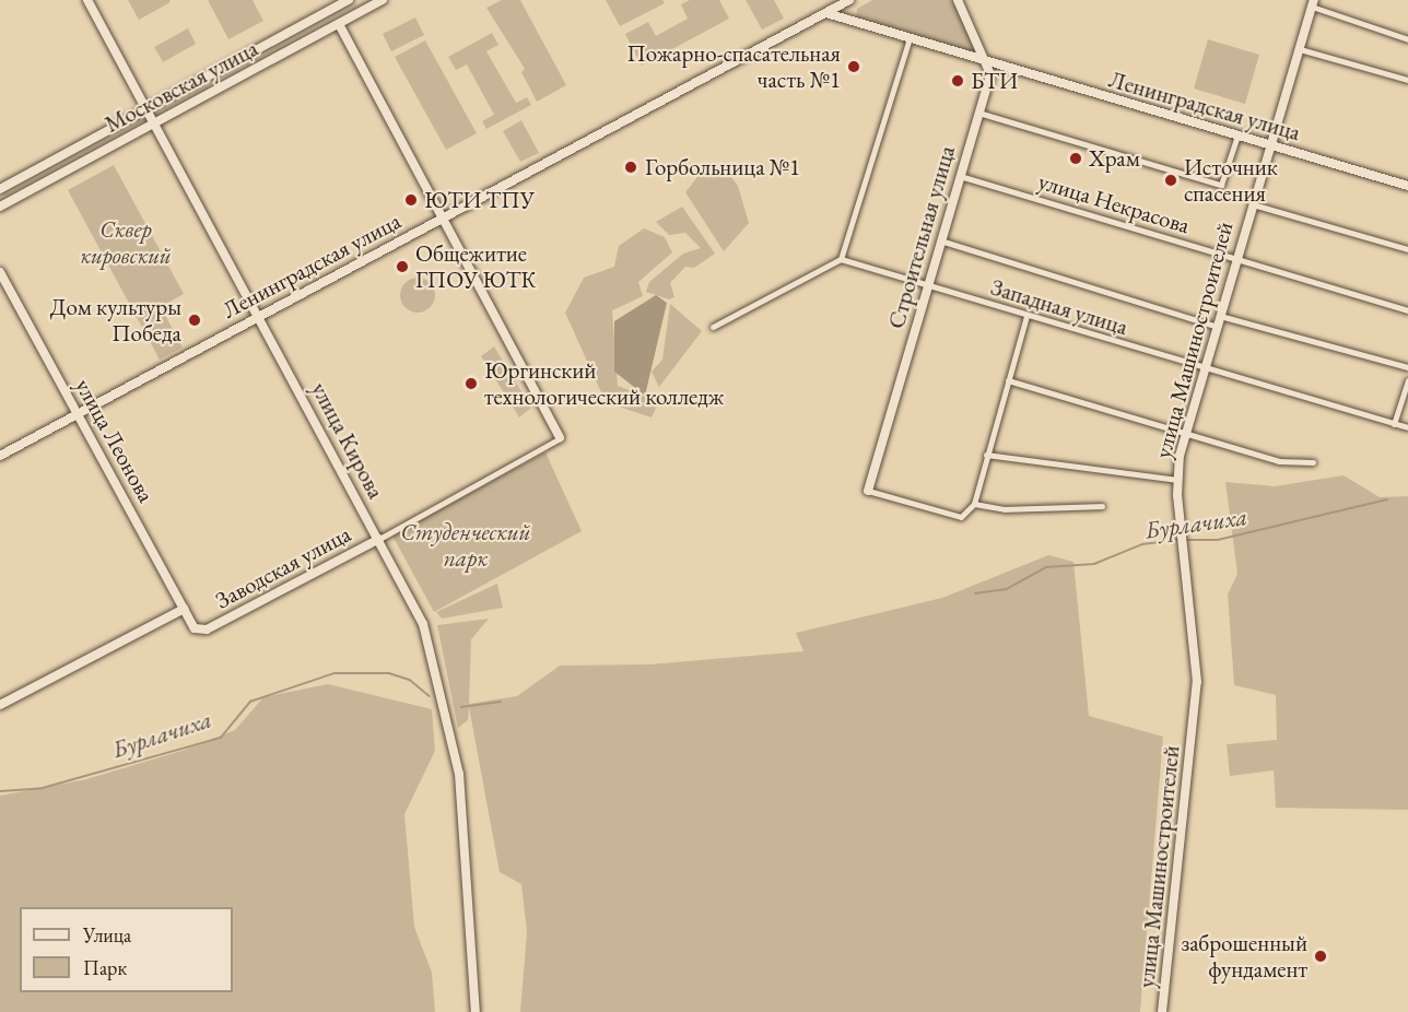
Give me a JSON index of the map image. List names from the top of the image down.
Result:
{
  "streets": {
    "street": [
      "Московская улица",
      "Ленинградская улица",
      "улица Некрасова",
      "Строительная улица",
      "Западная улица",
      "улица Машиностроителей",
      "улица Леонова",
      "улица Кирова",
      "Заводская улица"
    ]
  },
  "crossings": [
    ["Московская улица", "улица Кирова"],
    ["Ленинградская улица", "Строительная улица"],
    ["Ленинградская улица", "улица Машиностроителей"],
    ["Ленинградская улица", "улица Леонова"],
    ["Ленинградская улица", "улица Кирова"],
    ["улица Некрасова", "Строительная улица"],
    ["улица Некрасова", "улица Машиностроителей"],
    ["Строительная улица", "Западная улица"],
    ["Западная улица", "улица Машиностроителей"],
    ["улица Леонова", "Заводская улица"],
    ["улица Кирова", "Заводская улица"]
  ],
  "water": ["Бурлачиха"],
  "parks": ["Сквер кировский", "Студенческий парк"],
  "places": [
    "Пожарно-спасательная часть №1",
    "БТИ",
    "Храм",
    "Горбольница №1",
    "Источник спасения",
    "ЮТИ ТПУ",
    "Общежитие ГПОУ ЮТК",
    "Дом культуры Победа",
    "Юргинский технологический колледж",
    "заброшенный фундамент"
  ],
  "legend": ["Улица", "Парк"]
}
